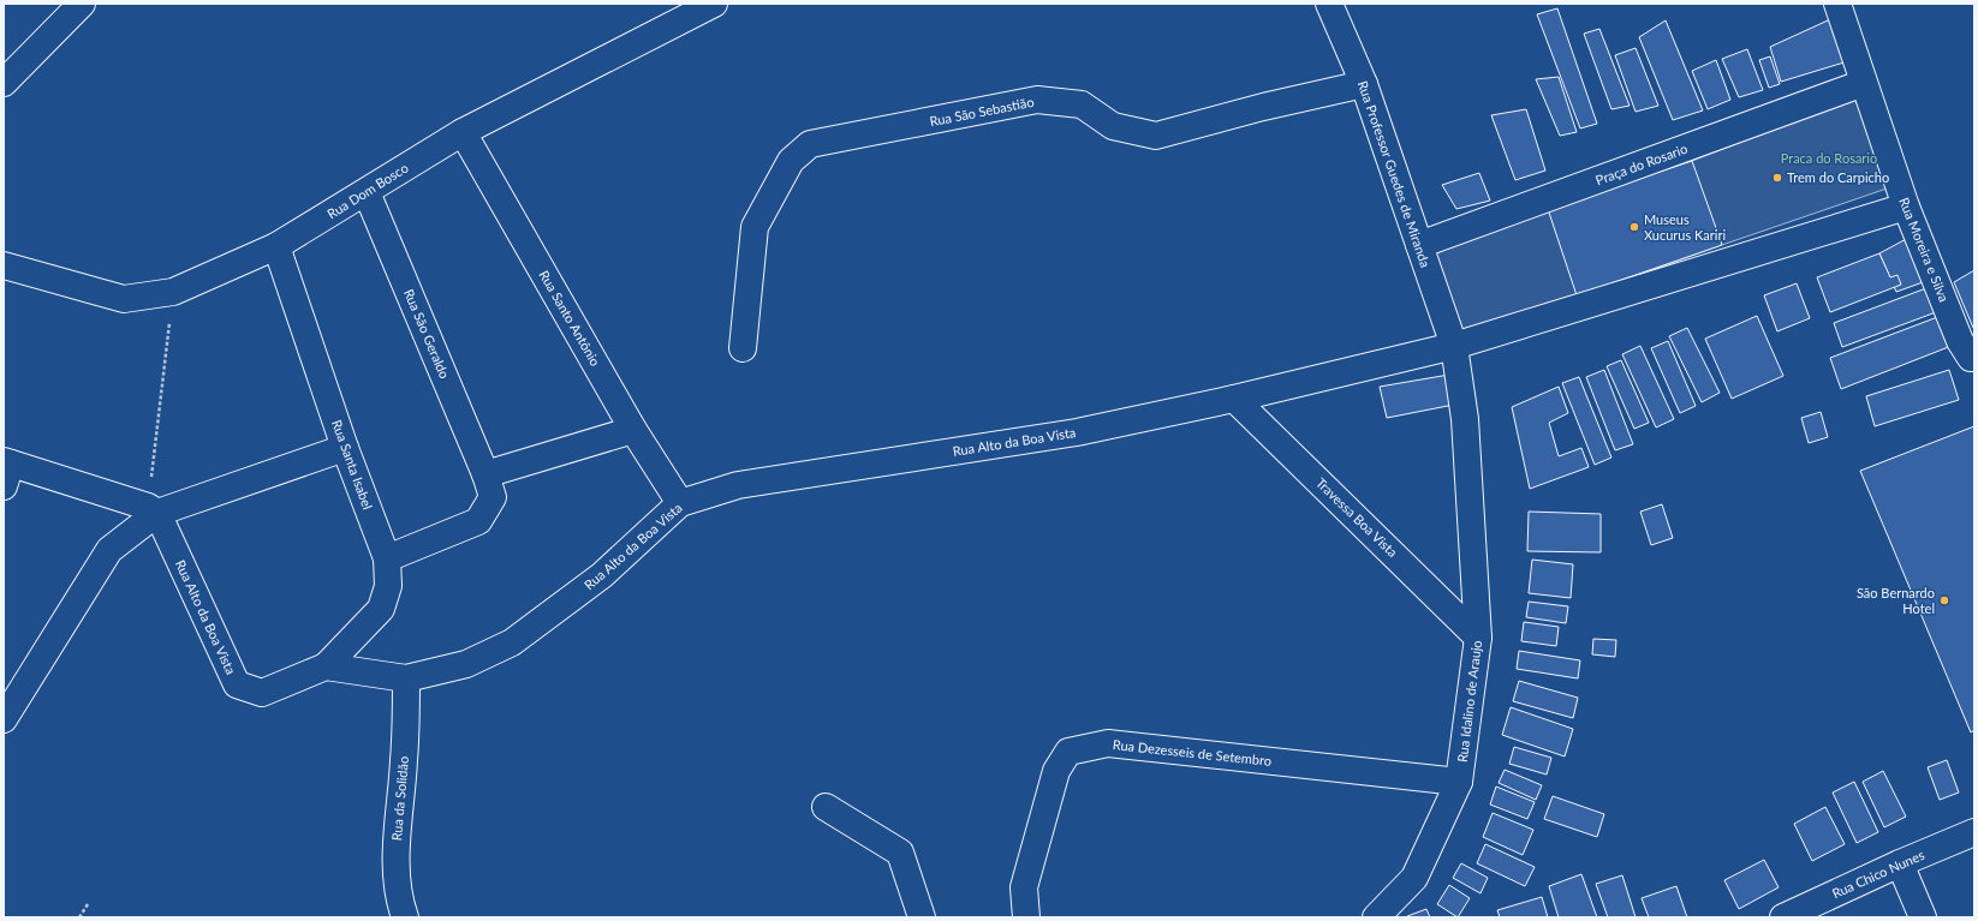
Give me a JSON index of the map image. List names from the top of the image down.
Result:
{
  "streets": {
    "street": [
      "Rua São Sebastião",
      "Praça do Rosario",
      "Rua Professor Guedes de Miranda",
      "Rua Dom Bosco",
      "Rua Moreira e Silva",
      "Rua Santo Antônio",
      "Rua São Geraldo",
      "Rua Alto da Boa Vista",
      "Rua Santa Isabel",
      "Travessa Boa Vista",
      "Rua Idalino de Araujo",
      "Rua Dezesseis de Setembro",
      "Rua da Solidão",
      "Rua Chico Nunes"
    ]
  },
  "crossings": [
    ["Rua São Sebastião", "Rua Professor Guedes de Miranda"],
    ["Praça do Rosario", "Rua Professor Guedes de Miranda"],
    ["Praça do Rosario", "Rua Moreira e Silva"],
    ["Rua Professor Guedes de Miranda", "Rua Alto da Boa Vista"],
    ["Rua Professor Guedes de Miranda", "Rua Idalino de Araujo"],
    ["Rua Dom Bosco", "Rua Santo Antônio"],
    ["Rua Dom Bosco", "Rua São Geraldo"],
    ["Rua Dom Bosco", "Rua Santa Isabel"],
    ["Rua Santo Antônio", "Rua Alto da Boa Vista"],
    ["Rua São Geraldo", "Rua Santa Isabel"],
    ["Rua Alto da Boa Vista", "Rua Santa Isabel"],
    ["Rua Alto da Boa Vista", "Travessa Boa Vista"],
    ["Rua Alto da Boa Vista", "Rua Idalino de Araujo"],
    ["Rua Alto da Boa Vista", "Rua da Solidão"],
    ["Travessa Boa Vista", "Rua Idalino de Araujo"],
    ["Rua Idalino de Araujo", "Rua Dezesseis de Setembro"]
  ],
  "parks": ["Praca do Rosario"],
  "places": ["Trem do Carpicho", "Museus Xucurus Kariri", "São Bernardo Hotel"]
}
